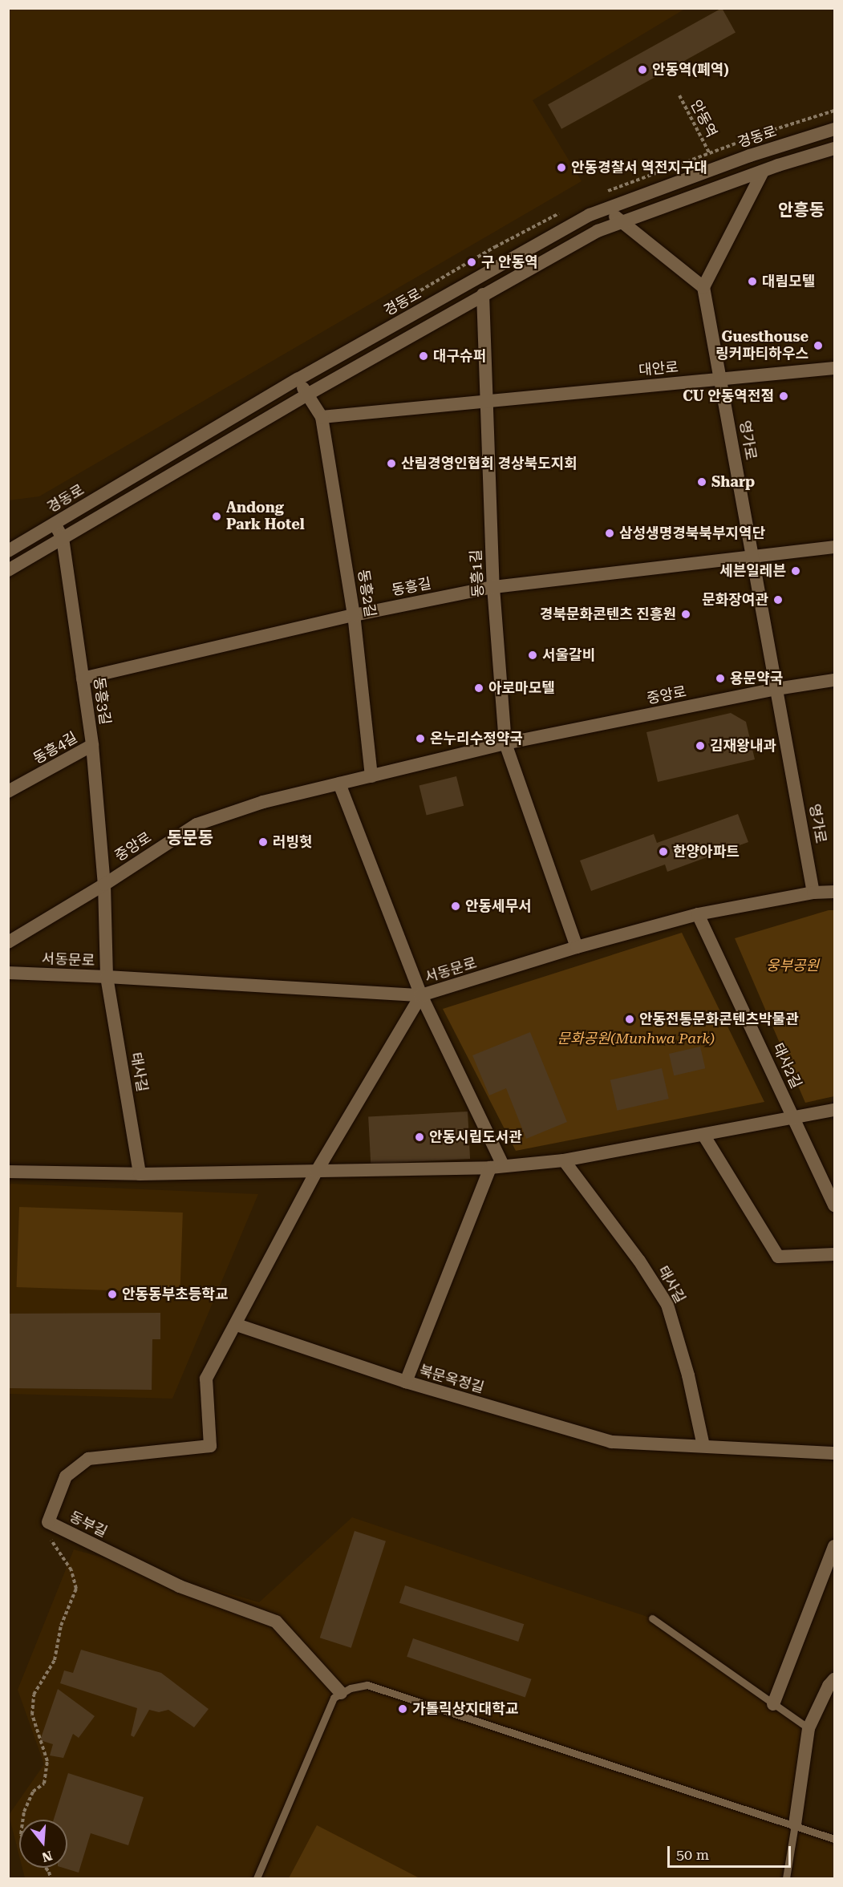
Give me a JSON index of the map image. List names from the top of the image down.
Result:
{
  "streets": {
    "street": [
      "경동로",
      "대안로",
      "영가로",
      "동흥1길",
      "동흥길",
      "동흥2길",
      "중앙로",
      "동흥3길",
      "동흥4길",
      "서동문로",
      "태사2길",
      "태사길",
      "북문옥정길",
      "동부길"
    ],
    "path": ["안동역"]
  },
  "crossings": [
    ["경동로", "동흥3길"],
    ["대안로", "영가로"],
    ["대안로", "동흥1길"],
    ["대안로", "동흥2길"],
    ["영가로", "동흥길"],
    ["영가로", "중앙로"],
    ["영가로", "서동문로"],
    ["동흥1길", "동흥길"],
    ["동흥1길", "중앙로"],
    ["동흥길", "동흥2길"],
    ["동흥길", "동흥3길"],
    ["동흥2길", "중앙로"],
    ["중앙로", "동흥3길"],
    ["동흥3길", "동흥4길"],
    ["동흥3길", "서동문로"],
    ["동흥3길", "태사길"],
    ["서동문로", "태사2길"],
    ["서동문로", "태사길"],
    ["태사길", "북문옥정길"],
    ["북문옥정길", "동부길"]
  ],
  "districts": ["안흥동", "동문동"],
  "parks": ["웅부공원", "문화공원(Munhwa Park)"],
  "places": [
    "안동역(폐역)",
    "안동경찰서 역전지구대",
    "구 안동역",
    "대림모텔",
    "Guesthouse 링커파티하우스",
    "대구슈퍼",
    "CU 안동역전점",
    "산림경영인협회 경상북도지회",
    "Sharp",
    "Andong Park Hotel",
    "삼성생명경북북부지역단",
    "세븐일레븐",
    "문화장여관",
    "경북문화콘텐츠 진흥원",
    "서울갈비",
    "용문약국",
    "아로마모텔",
    "온누리수정약국",
    "김재왕내과",
    "러빙헛",
    "한양아파트",
    "안동세무서",
    "안동전통문화콘텐츠박물관",
    "안동시립도서관",
    "안동동부초등학교",
    "가톨릭상지대학교"
  ],
  "scale_bar": "50 m",
  "north": "bottom"
}
